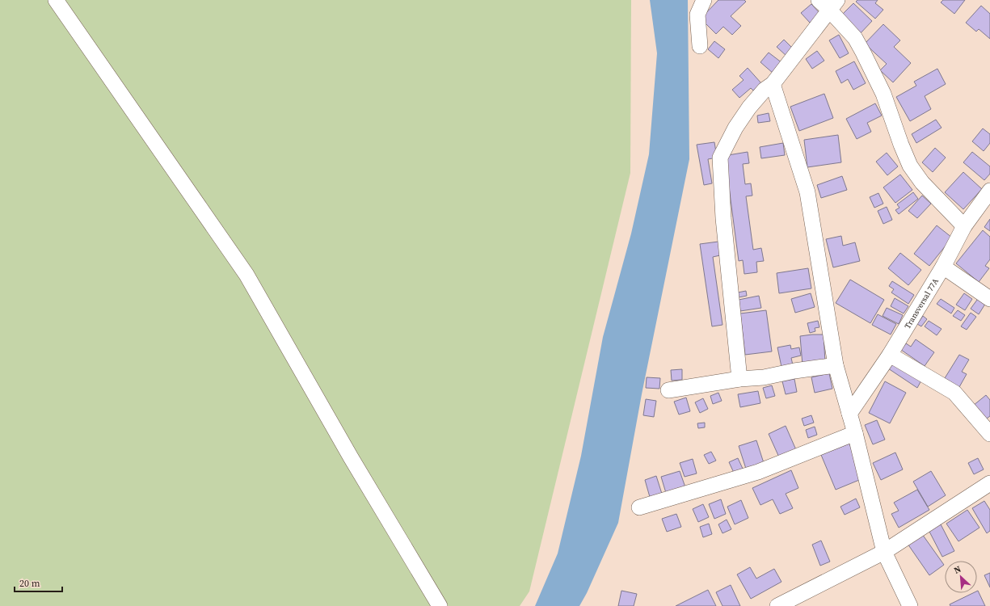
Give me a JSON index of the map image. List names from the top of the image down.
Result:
{
  "streets": {
    "street": ["Transversal 77A"]
  },
  "scale_bar": "20 m",
  "north": "top left"
}
